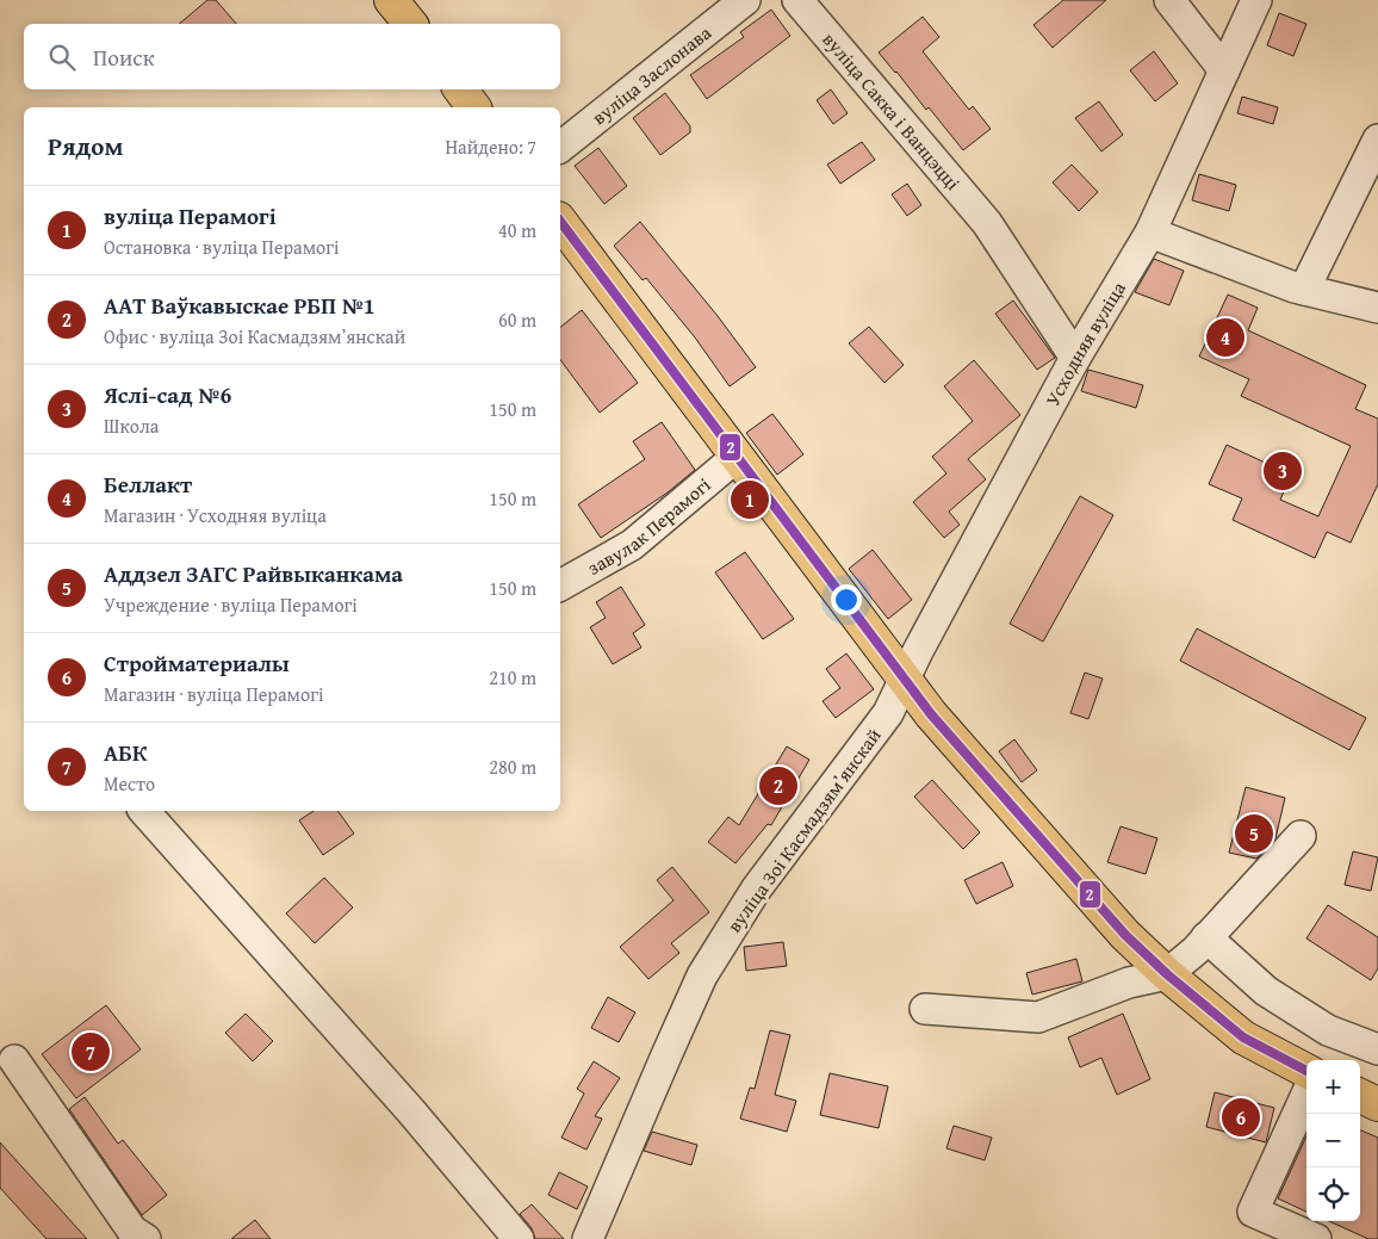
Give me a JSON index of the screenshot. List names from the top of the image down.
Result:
{
  "streets": {
    "street": [
      "вуліца Заслонава",
      "вуліца Сакка і Ванцэцці",
      "Усходняя вуліца",
      "завулак Перамогі",
      "вуліца Зоі Касмадзямʼянскай"
    ]
  },
  "crossings": [
    ["вуліца Сакка і Ванцэцці", "Усходняя вуліца"],
    ["Усходняя вуліца", "вуліца Зоі Касмадзямʼянскай"]
  ],
  "lines": ["transit line 2"],
  "page": {
    "search": "Поиск",
    "heading": ["Рядом", "Найдено: 7"],
    "list": [
      {
        "mark": "1",
        "name": "вуліца Перамогі",
        "note": "Остановка · вуліца Перамогі",
        "value": "40 m"
      },
      {
        "mark": "2",
        "name": "ААТ Ваўкавыскае РБП №1",
        "note": "Офис · вуліца Зоі Касмадзямʼянскай",
        "value": "60 m"
      },
      {
        "mark": "3",
        "name": "Яслі-сад №6",
        "note": "Школа",
        "value": "150 m"
      },
      {
        "mark": "4",
        "name": "Беллакт",
        "note": "Магазин · Усходняя вуліца",
        "value": "150 m"
      },
      {
        "mark": "5",
        "name": "Аддзел ЗАГС Райвыканкама",
        "note": "Учреждение · вуліца Перамогі",
        "value": "150 m"
      },
      {
        "mark": "6",
        "name": "Стройматериалы",
        "note": "Магазин · вуліца Перамогі",
        "value": "210 m"
      },
      {
        "mark": "7",
        "name": "АБК",
        "note": "Место",
        "value": "280 m"
      }
    ],
    "pins": [
      "4",
      "3",
      "1",
      "2",
      "5",
      "7",
      "6"
    ],
    "map_buttons": ["+", "−"]
  }
}
